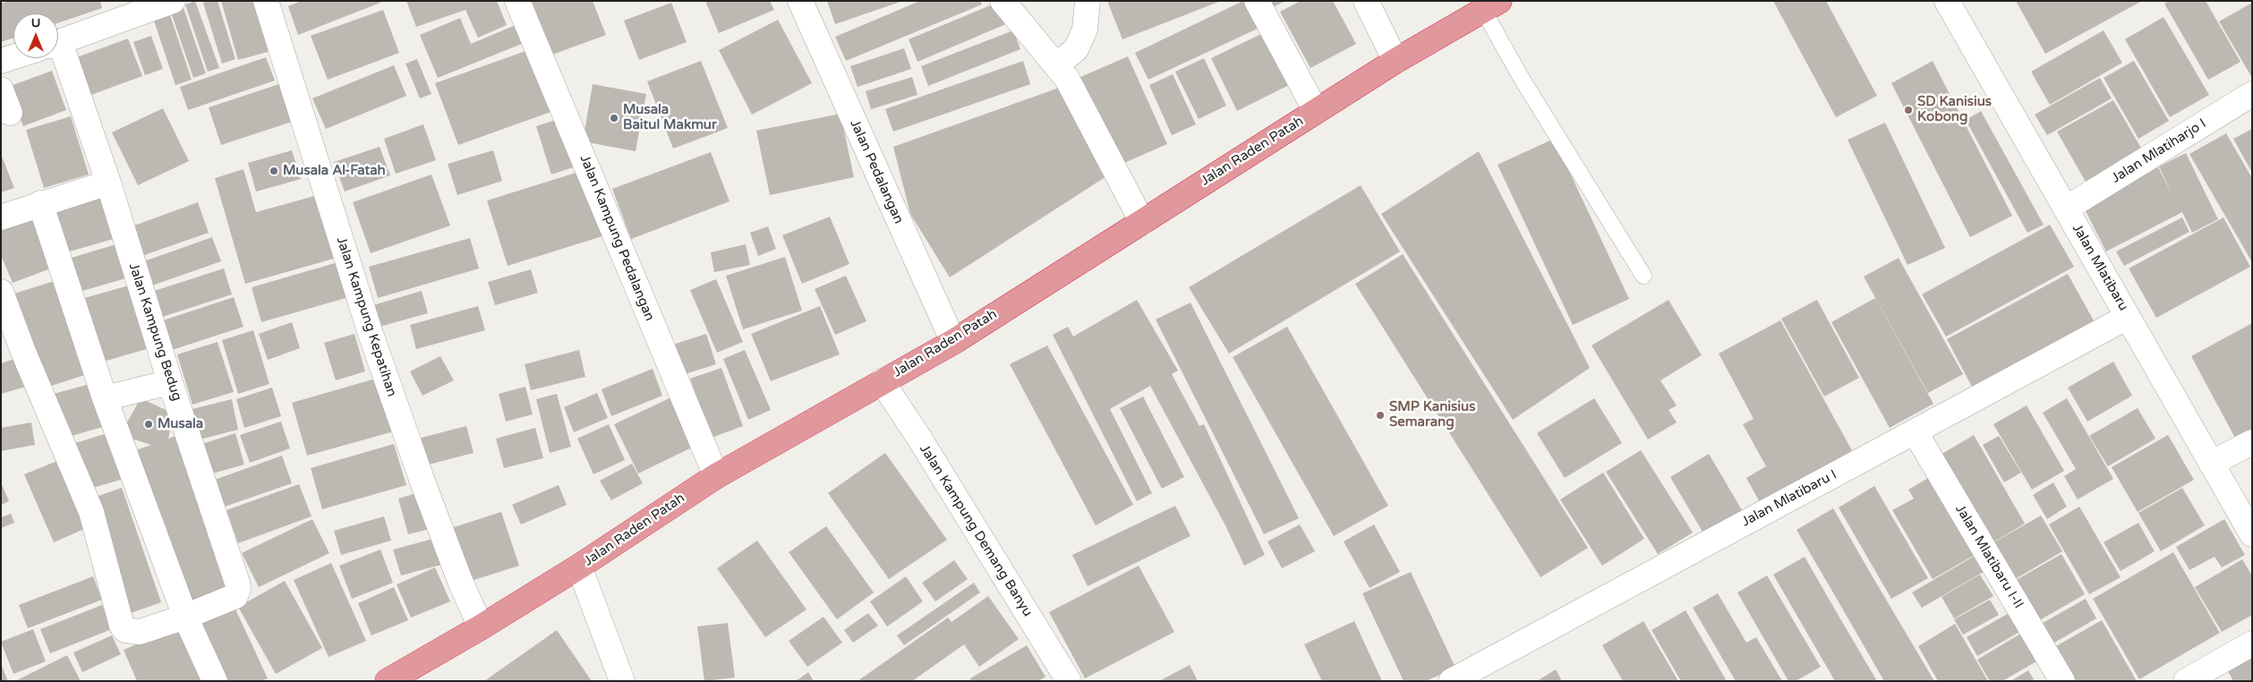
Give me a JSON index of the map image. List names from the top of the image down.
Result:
{
  "streets": {
    "highway": ["Jalan Raden Patah"],
    "street": [
      "Jalan Mlatiharjo I",
      "Jalan Pedalangan",
      "Jalan Kampung Pedalangan",
      "Jalan Mlatibaru",
      "Jalan Kampung Kepatihan",
      "Jalan Kampung Bedug",
      "Jalan Mlatibaru I",
      "Jalan Kampung Demang Banyu",
      "Jalan Mlatibaru I-II"
    ]
  },
  "crossings": [
    ["Jalan Raden Patah", "Jalan Pedalangan"],
    ["Jalan Raden Patah", "Jalan Kampung Pedalangan"],
    ["Jalan Raden Patah", "Jalan Kampung Kepatihan"],
    ["Jalan Raden Patah", "Jalan Kampung Demang Banyu"],
    ["Jalan Mlatiharjo I", "Jalan Mlatibaru"],
    ["Jalan Mlatibaru", "Jalan Mlatibaru I"],
    ["Jalan Mlatibaru I", "Jalan Mlatibaru I-II"]
  ],
  "places": [
    "SD Kanisius Kobong",
    "Musala Baitul Makmur",
    "Musala Al-Fatah",
    "SMP Kanisius Semarang",
    "Musala"
  ],
  "north": "top"
}
